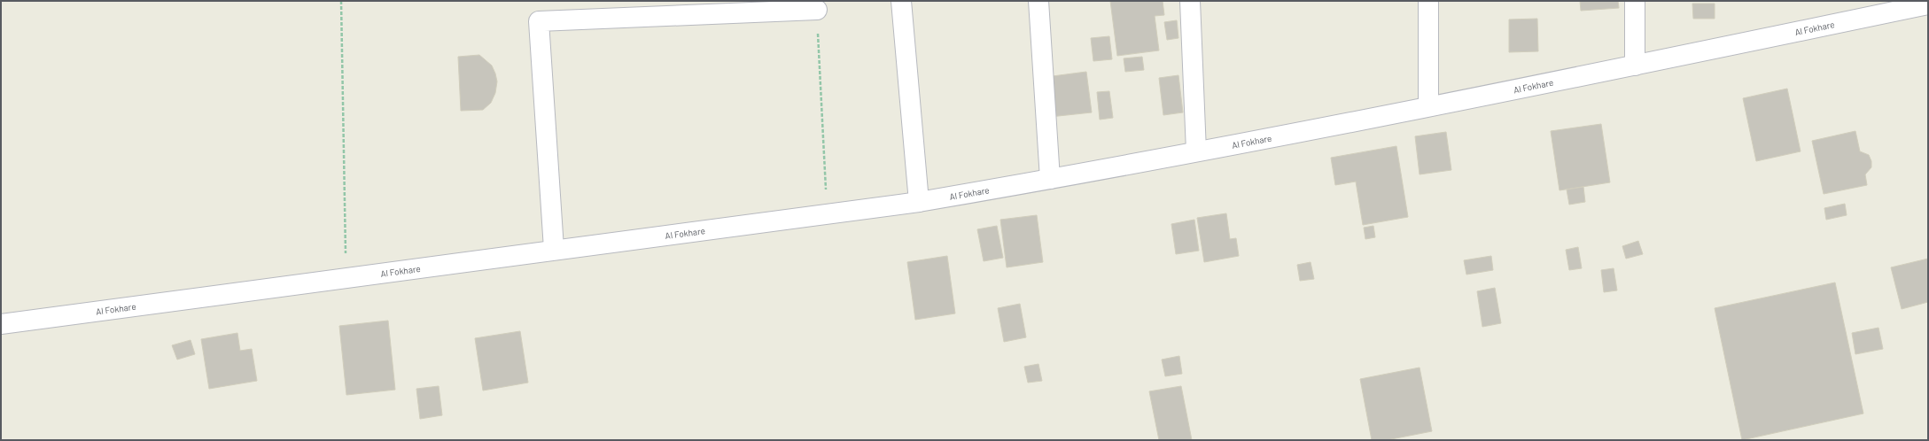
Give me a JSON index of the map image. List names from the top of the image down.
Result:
{
  "streets": {
    "street": ["Al Fokhare"]
  }
}
